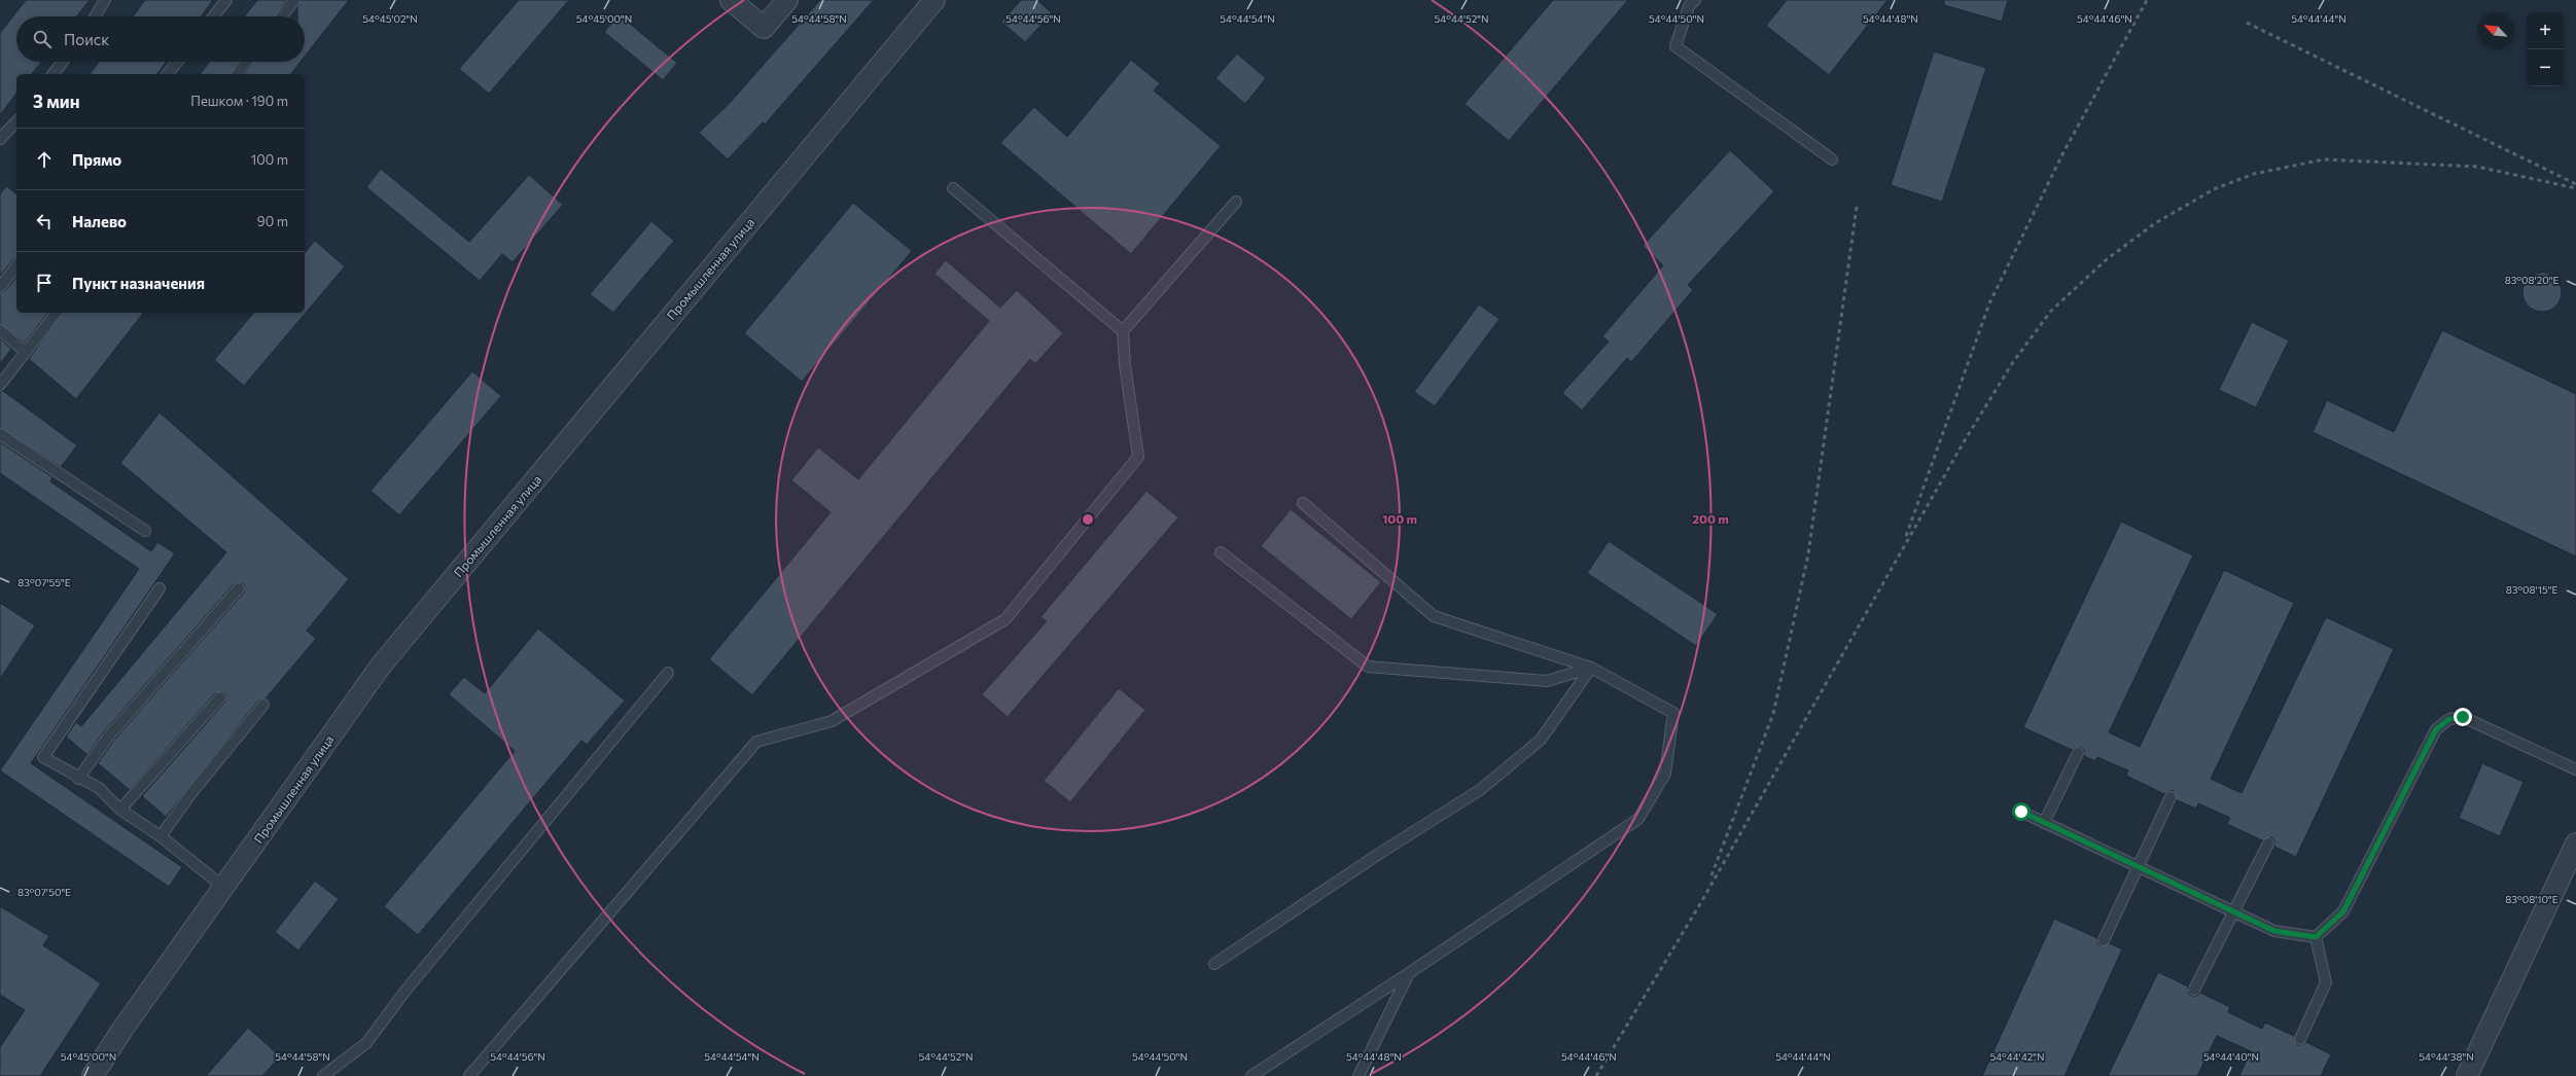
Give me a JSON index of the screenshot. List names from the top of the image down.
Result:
{
  "streets": {
    "street": ["Промышленная улица"]
  },
  "north": "top left",
  "page": {
    "map_buttons": ["+", "−"],
    "search": "Поиск",
    "heading": ["3 мин", "Пешком · 190 m"],
    "list": [
      ["Прямо", "100 m"],
      ["Налево", "90 m"],
      "Пункт назначения"
    ]
  },
  "coordinates": [
    "54°45'02\"N",
    "54°45'00\"N",
    "54°44'58\"N",
    "54°44'56\"N",
    "54°44'54\"N",
    "54°44'52\"N",
    "54°44'50\"N",
    "54°44'48\"N",
    "54°44'46\"N",
    "54°44'44\"N",
    "83°08'20\"E",
    "83°07'55\"E",
    "83°08'15\"E",
    "83°07'50\"E",
    "83°08'10\"E",
    "54°44'42\"N",
    "54°44'40\"N",
    "54°44'38\"N"
  ],
  "rings": ["100 m", "200 m"]
}
